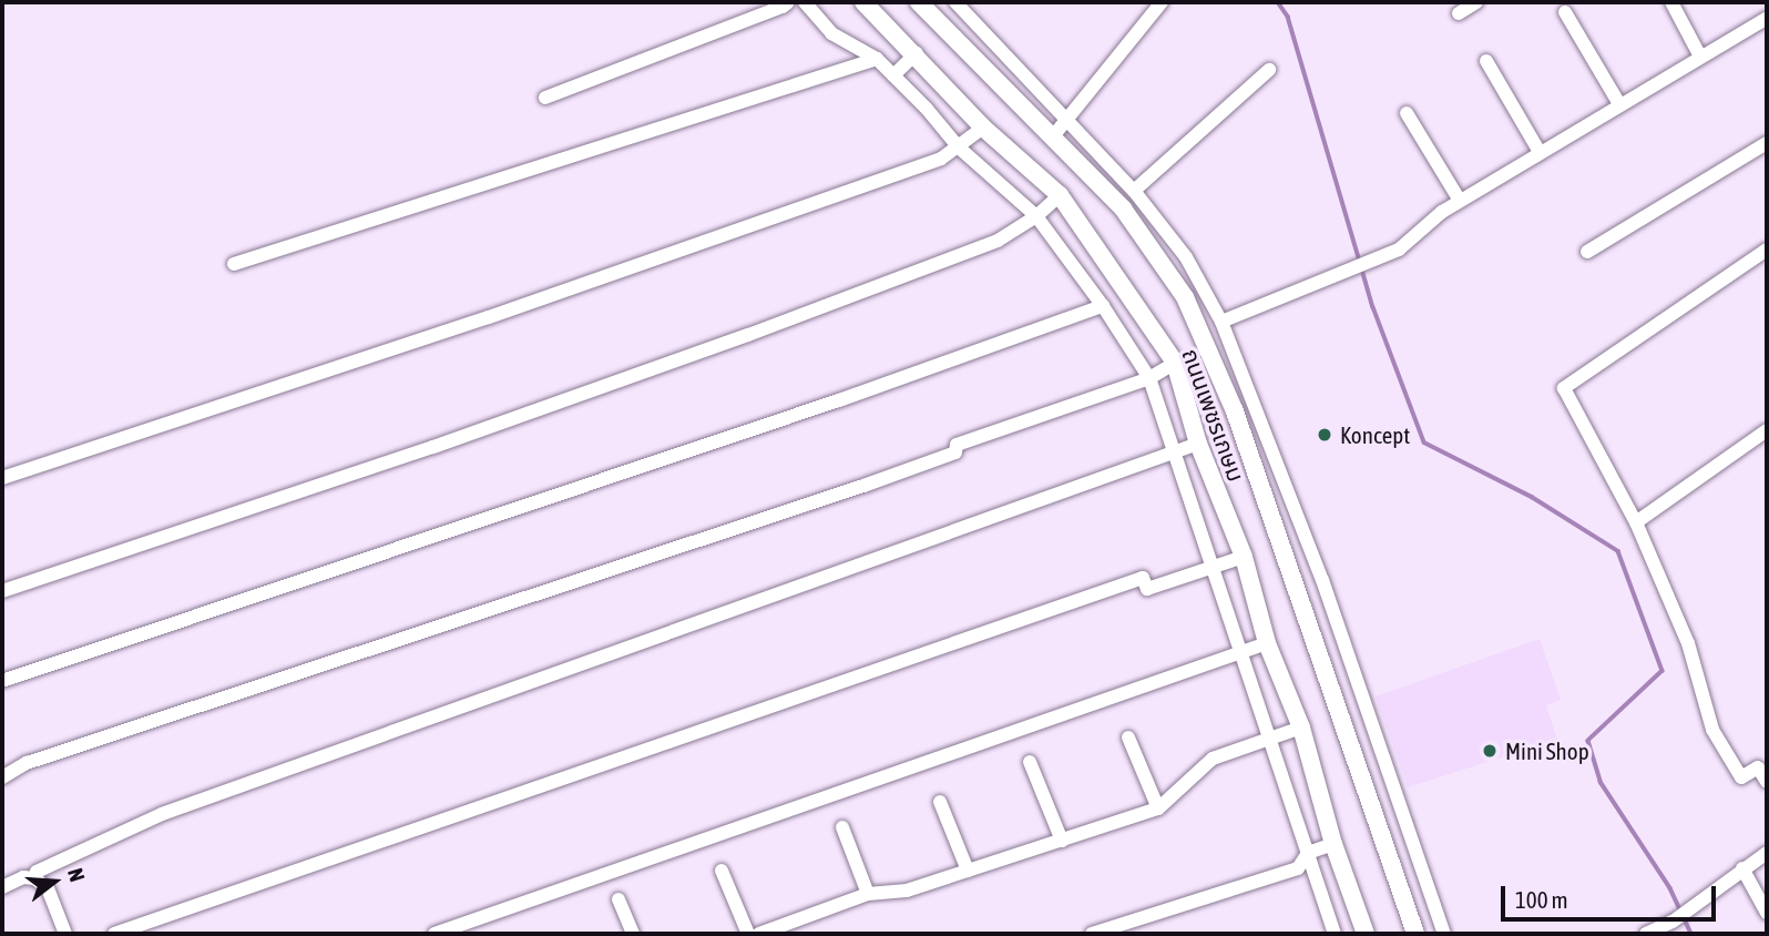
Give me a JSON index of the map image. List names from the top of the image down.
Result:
{
  "streets": {
    "main road": ["ถนนเพชรเกษม"]
  },
  "places": ["Koncept", "Mini Shop"],
  "scale_bar": "100 m",
  "north": "right"
}
